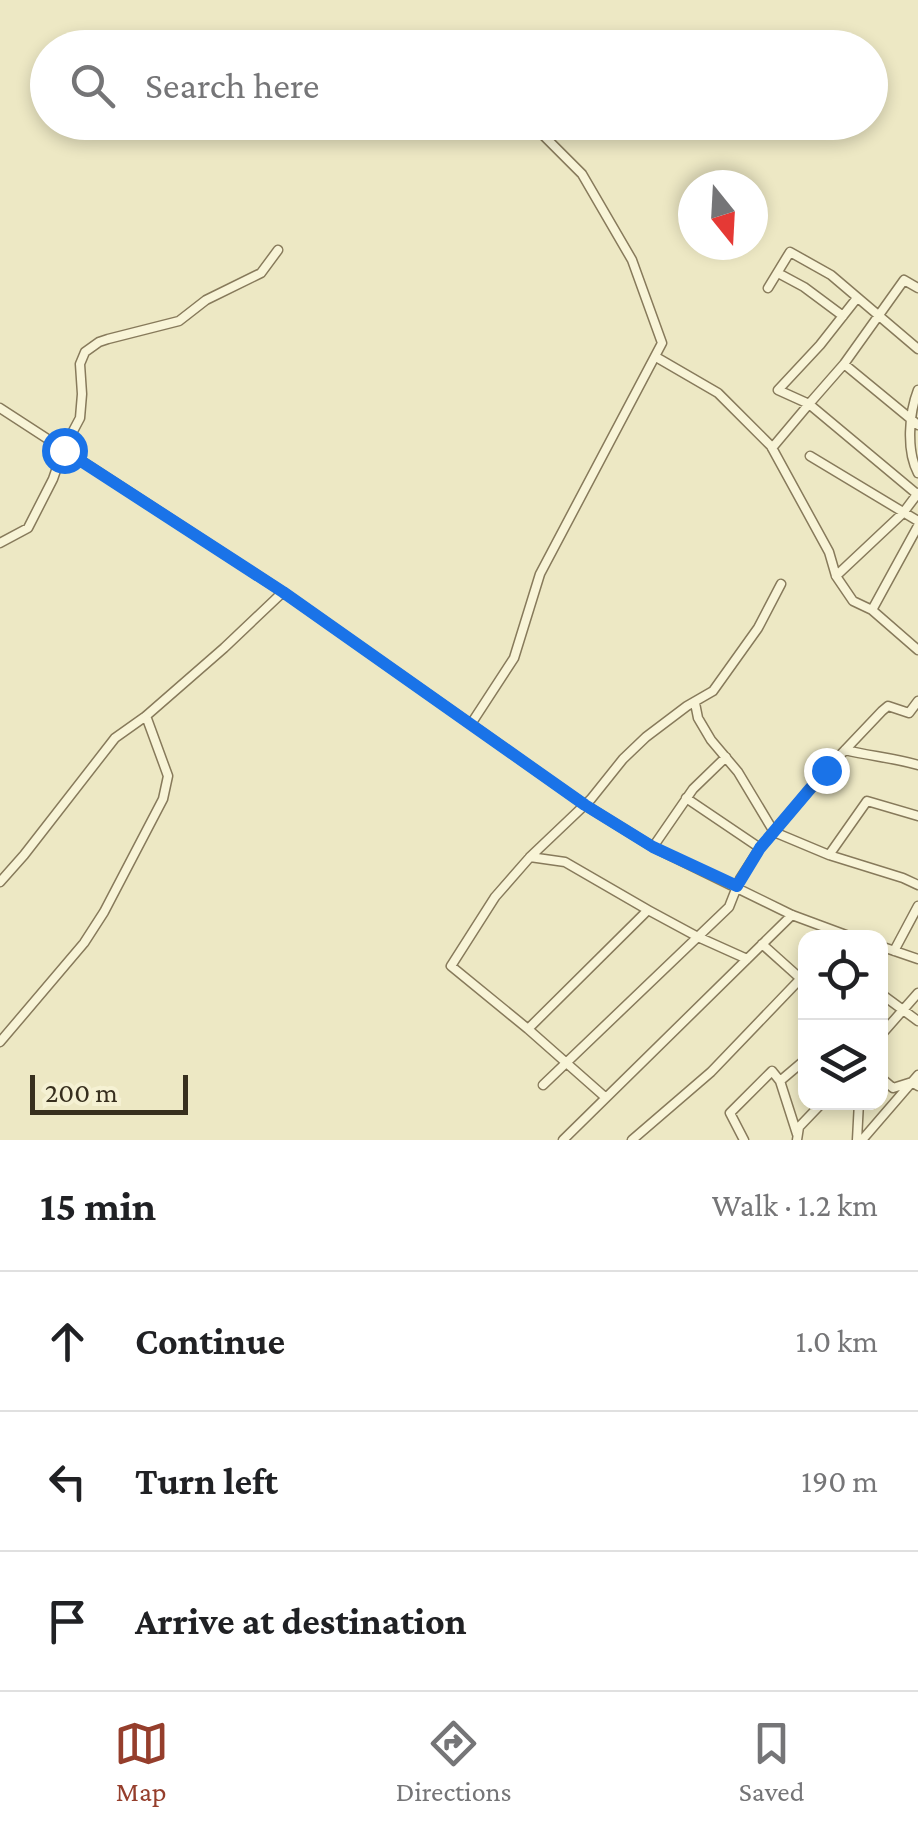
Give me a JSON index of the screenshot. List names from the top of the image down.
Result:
{
  "scale_bar": "200 m",
  "north": "bottom",
  "page": {
    "search": "Search here",
    "scale": "200 m",
    "heading": ["15 min", "Walk · 1.2 km"],
    "list": [
      ["Continue", "1.0 km"],
      ["Turn left", "190 m"],
      "Arrive at destination"
    ],
    "nav": ["Map", "Directions", "Saved"]
  }
}
